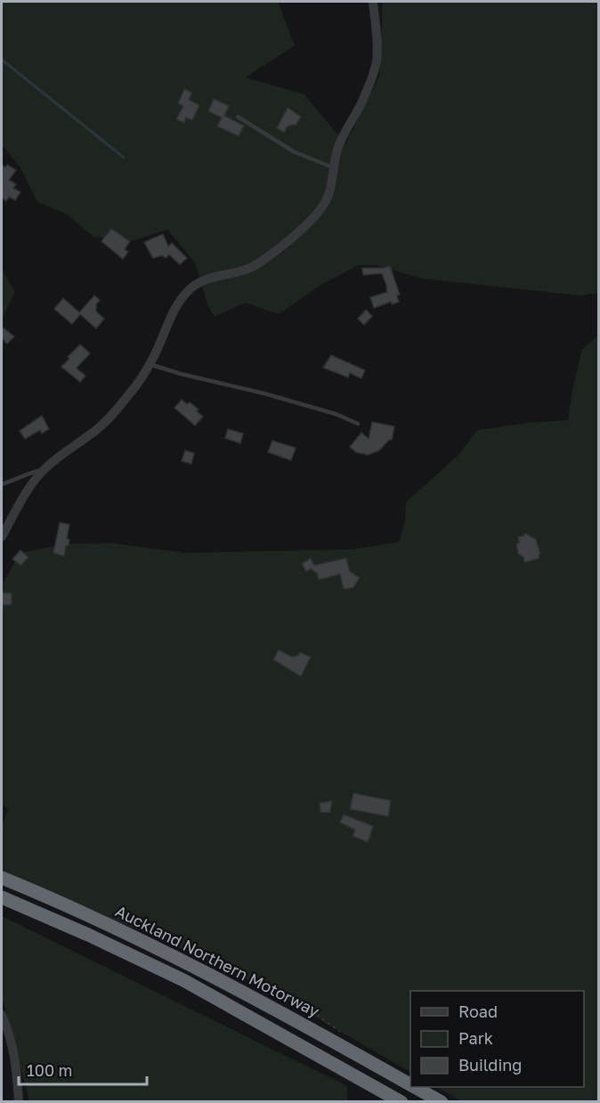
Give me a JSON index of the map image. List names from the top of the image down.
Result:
{
  "streets": {
    "highway": ["Auckland Northern Motorway"]
  },
  "legend": ["Road", "Park", "Building"],
  "scale_bar": "100 m"
}
